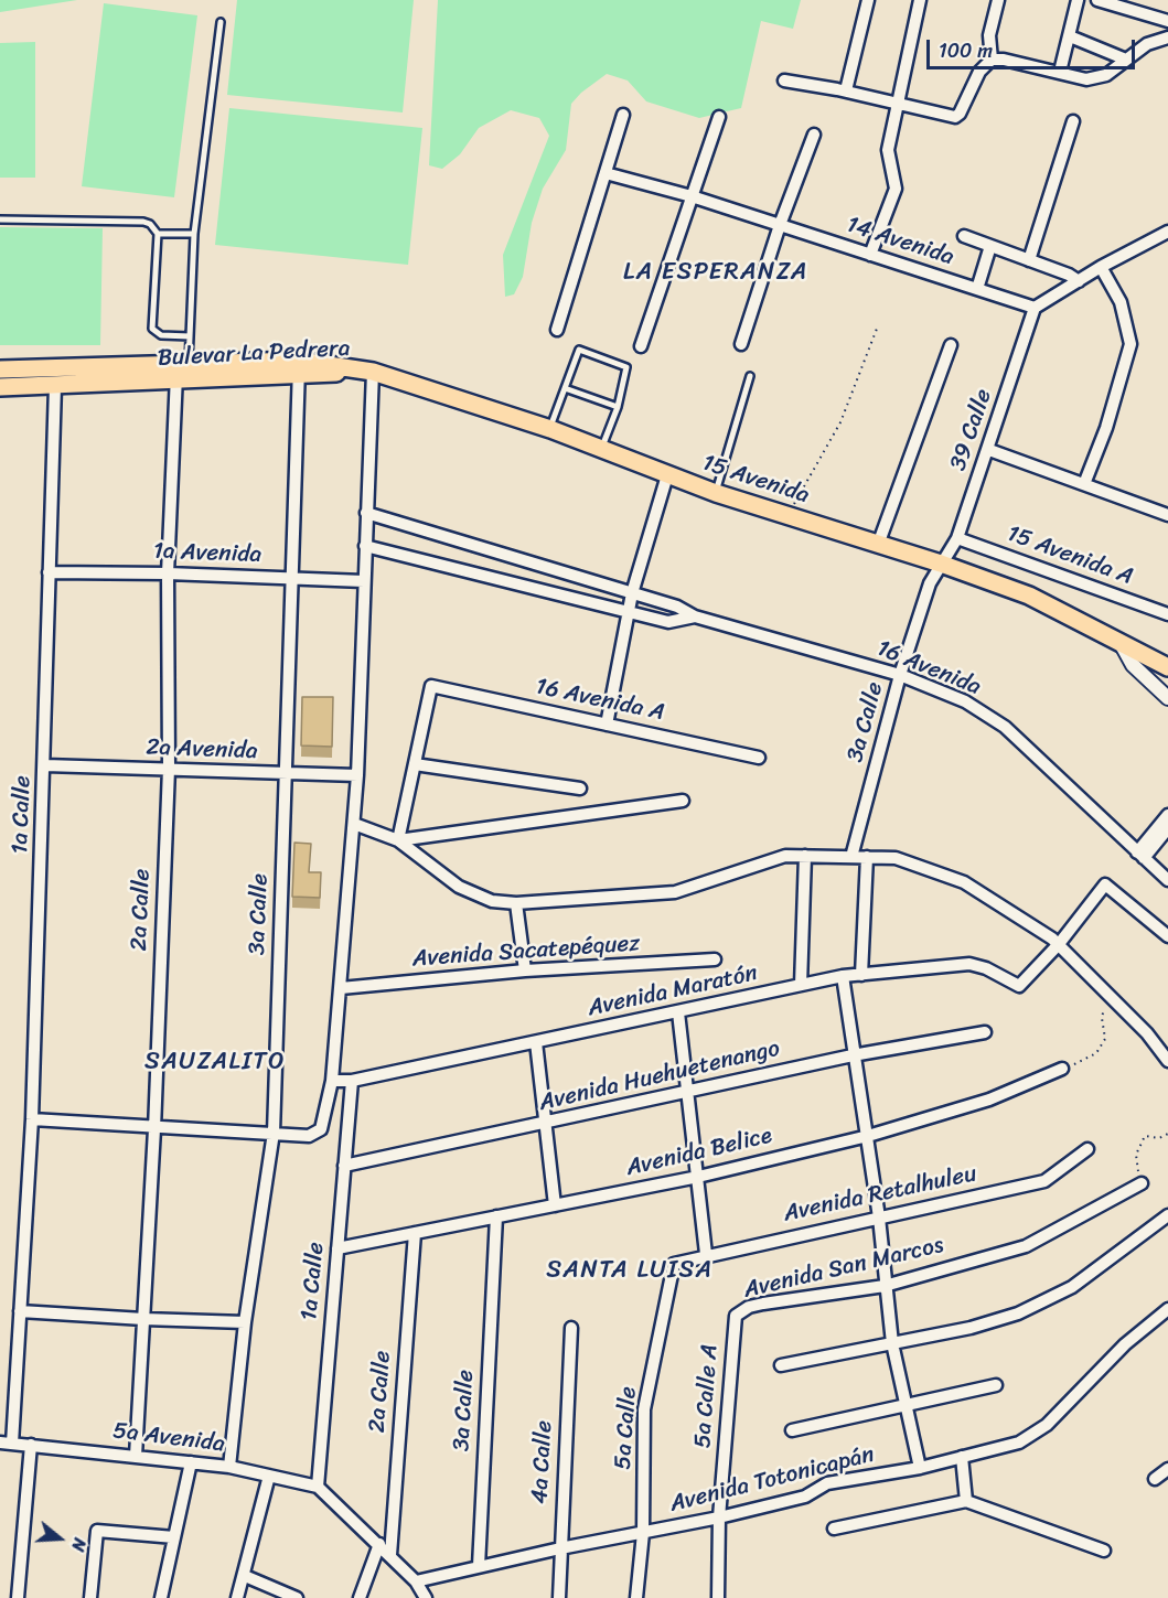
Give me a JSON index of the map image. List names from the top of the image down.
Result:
{
  "streets": {
    "main road": ["Bulevar La Pedrera", "15 Avenida"],
    "street": [
      "14 Avenida",
      "39 Calle",
      "1a Avenida",
      "15 Avenida A",
      "16 Avenida",
      "16 Avenida A",
      "3a Calle",
      "2a Avenida",
      "1a Calle",
      "2a Calle",
      "Avenida Sacatepéquez",
      "Avenida Maratón",
      "Avenida Huehuetenango",
      "Avenida Belice",
      "Avenida Retalhuleu",
      "Avenida San Marcos",
      "5a Calle A",
      "5a Calle",
      "5a Avenida",
      "4a Calle",
      "Avenida Totonicapán"
    ]
  },
  "crossings": [
    ["14 Avenida", "39 Calle"],
    ["Bulevar La Pedrera", "15 Avenida"],
    ["Bulevar La Pedrera", "3a Calle"],
    ["Bulevar La Pedrera", "1a Calle"],
    ["Bulevar La Pedrera", "2a Calle"],
    ["39 Calle", "15 Avenida"],
    ["39 Calle", "15 Avenida A"],
    ["39 Calle", "3a Calle"],
    ["15 Avenida", "3a Calle"],
    ["1a Avenida", "3a Calle"],
    ["1a Avenida", "1a Calle"],
    ["1a Avenida", "2a Calle"],
    ["16 Avenida", "3a Calle"],
    ["3a Calle", "2a Avenida"],
    ["3a Calle", "Avenida Belice"],
    ["3a Calle", "5a Avenida"],
    ["3a Calle", "Avenida Totonicapán"],
    ["2a Avenida", "1a Calle"],
    ["2a Avenida", "2a Calle"],
    ["1a Calle", "Avenida Maratón"],
    ["1a Calle", "Avenida Huehuetenango"],
    ["1a Calle", "Avenida Belice"],
    ["1a Calle", "5a Avenida"],
    ["2a Calle", "Avenida Belice"],
    ["2a Calle", "5a Avenida"],
    ["Avenida Retalhuleu", "5a Calle"],
    ["Avenida San Marcos", "5a Calle A"],
    ["5a Calle A", "Avenida Totonicapán"],
    ["5a Calle", "Avenida Totonicapán"],
    ["4a Calle", "Avenida Totonicapán"]
  ],
  "districts": ["LA ESPERANZA", "SAUZALITO", "SANTA LUISA"],
  "scale_bar": "100 m",
  "north": "right"
}
